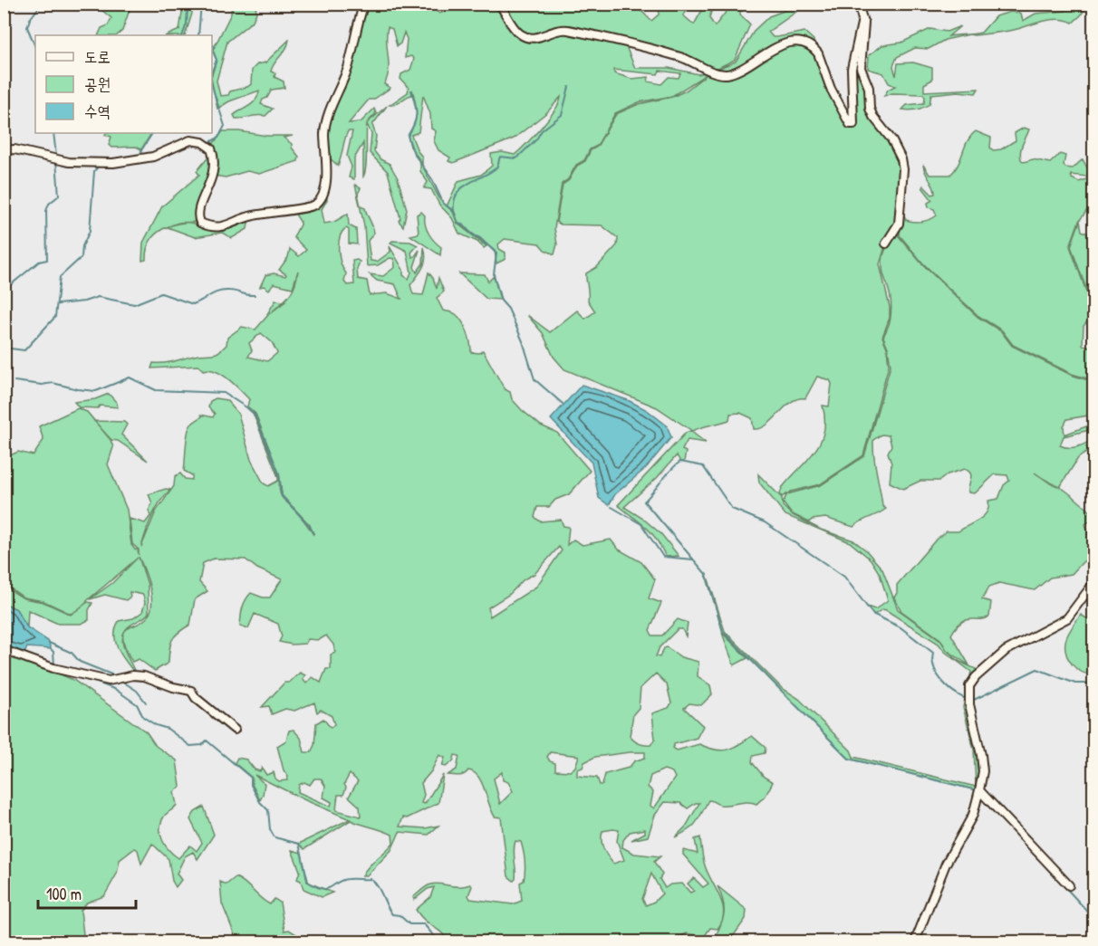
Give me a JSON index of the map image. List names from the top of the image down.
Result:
{
  "legend": ["도로", "공원", "수역"],
  "scale_bar": "100 m"
}
